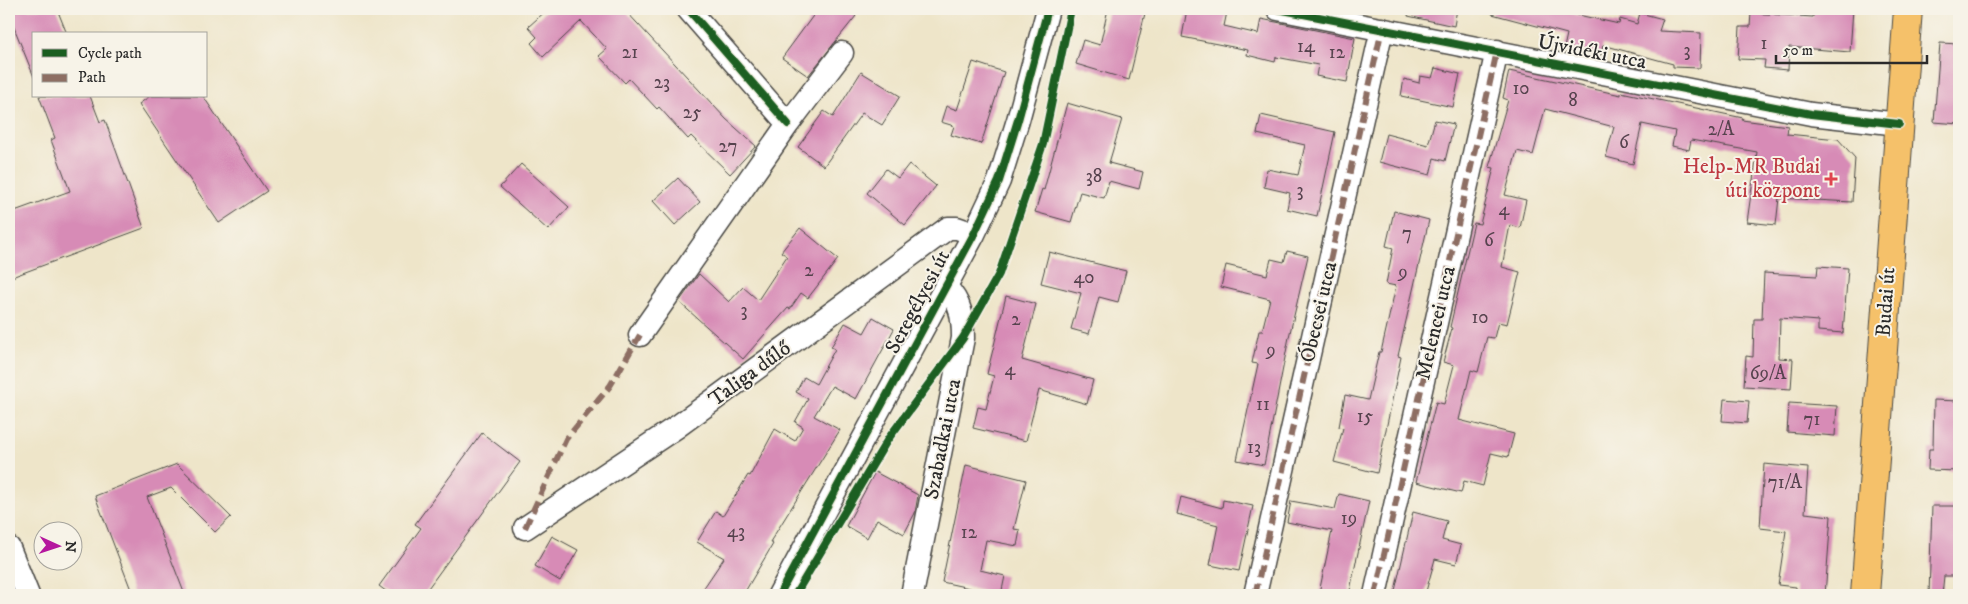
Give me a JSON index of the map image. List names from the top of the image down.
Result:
{
  "streets": {
    "main road": ["Budai út"],
    "street": [
      "Újvidéki utca",
      "Seregélyesi út",
      "Óbecsei utca",
      "Melencei utca",
      "Taliga dűlő",
      "Szabadkai utca"
    ]
  },
  "crossings": [
    ["Újvidéki utca", "Budai út"],
    ["Újvidéki utca", "Óbecsei utca"],
    ["Újvidéki utca", "Melencei utca"],
    ["Seregélyesi út", "Taliga dűlő"],
    ["Seregélyesi út", "Szabadkai utca"]
  ],
  "places": {
    "health": ["Help-MR Budai úti központ"]
  },
  "house_numbers": [
    "1",
    "14",
    "3",
    "21",
    "12",
    "23",
    "10",
    "8",
    "25",
    "2/A",
    "6",
    "27",
    "38",
    "3",
    "4",
    "7",
    "6",
    "2",
    "9",
    "40",
    "3",
    "10",
    "2",
    "9",
    "4",
    "69/A",
    "11",
    "15",
    "71",
    "13",
    "71/A",
    "19",
    "43",
    "12"
  ],
  "legend": ["Cycle path", "Path"],
  "scale_bar": "50 m",
  "north": "right"
}
